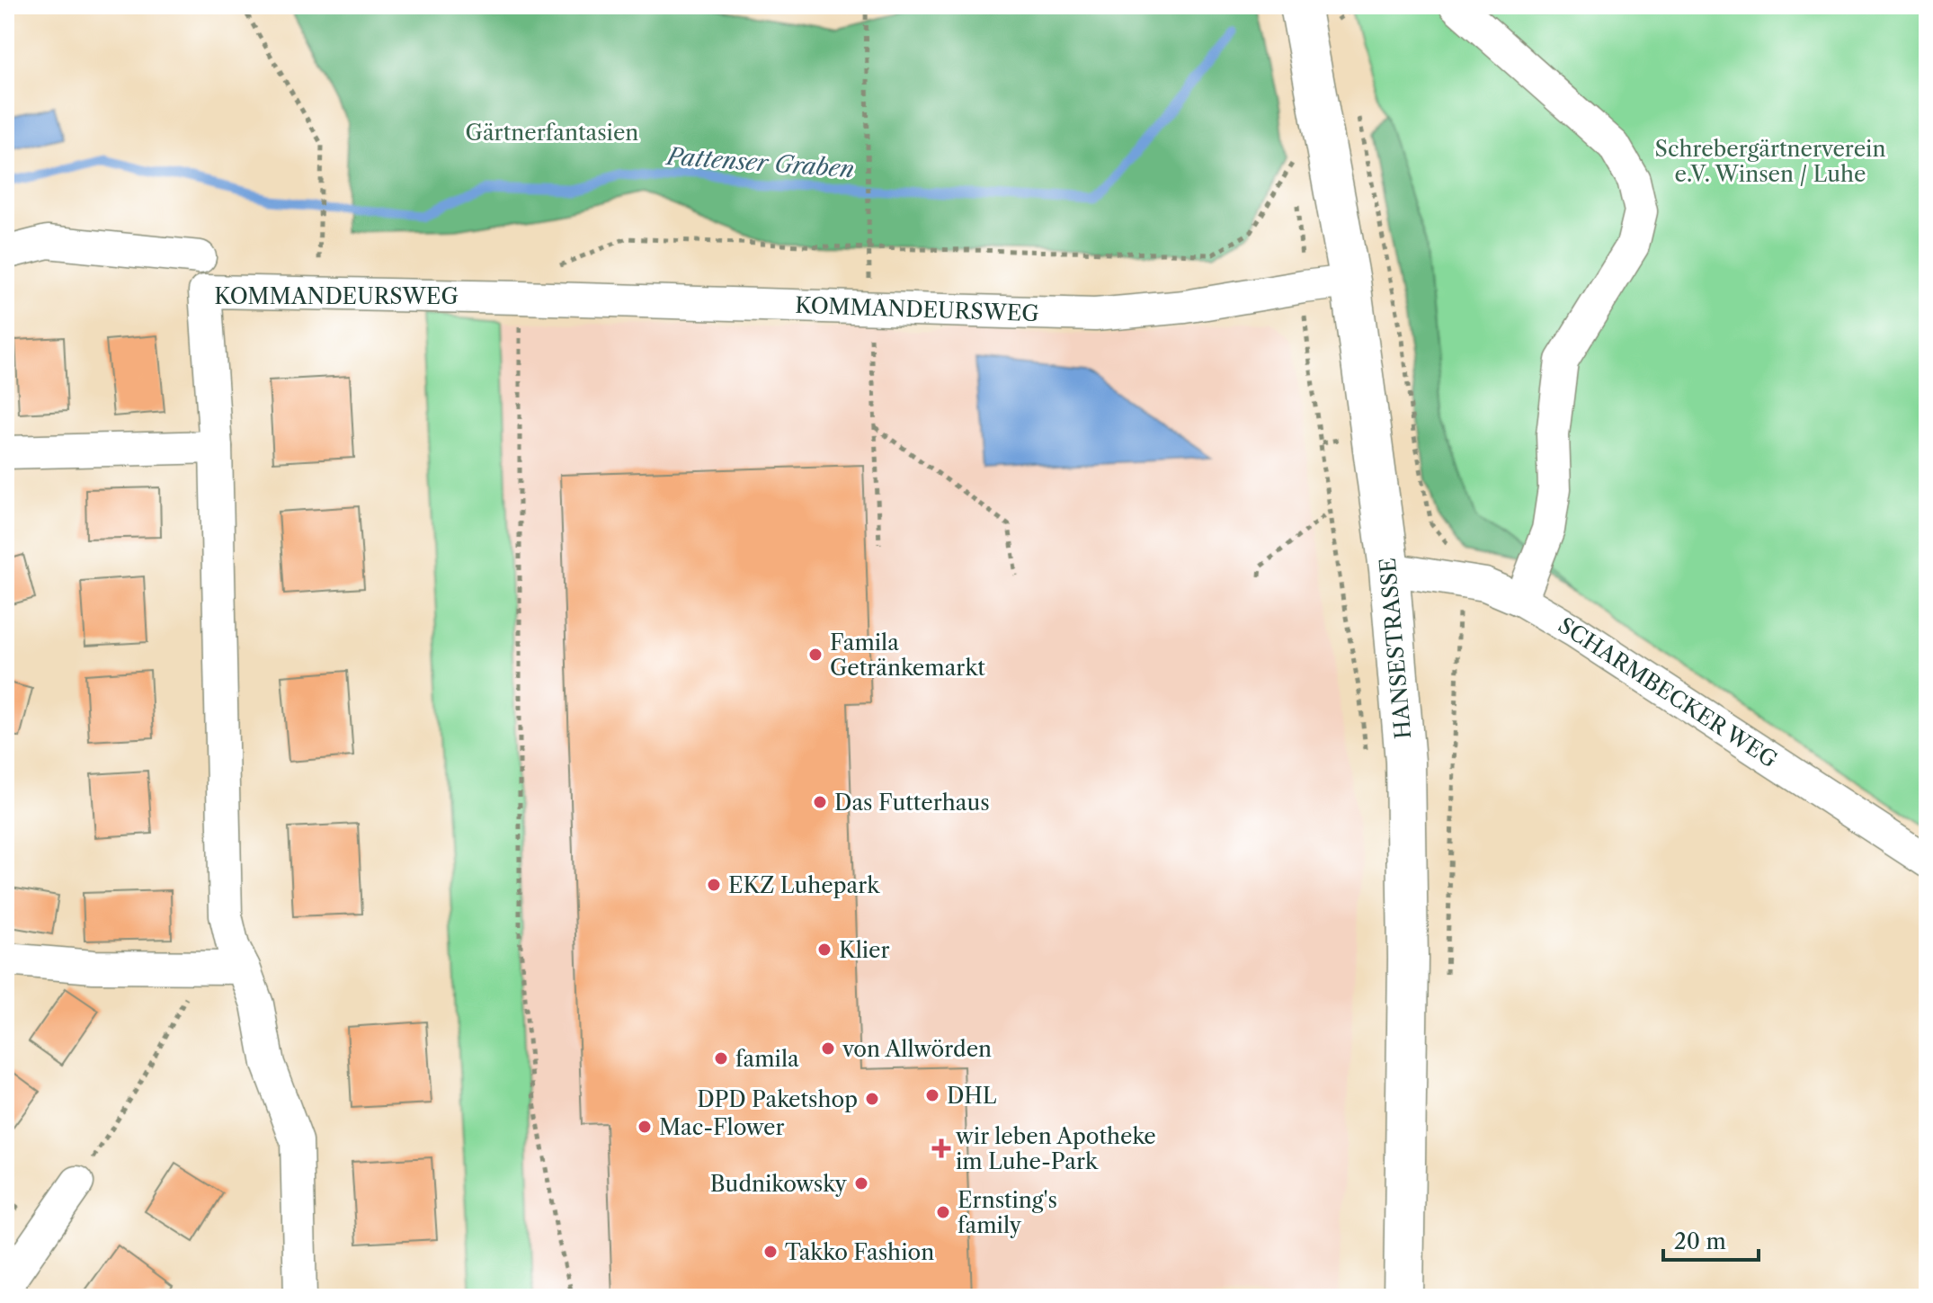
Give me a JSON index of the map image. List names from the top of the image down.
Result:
{
  "streets": {
    "main road": ["HANSESTRASSE"],
    "street": ["KOMMANDEURSWEG", "SCHARMBECKER WEG"]
  },
  "crossings": [
    ["KOMMANDEURSWEG", "HANSESTRASSE"],
    ["HANSESTRASSE", "SCHARMBECKER WEG"]
  ],
  "water": ["Pattenser Graben"],
  "parks": ["Gärtnerfantasien", "Schrebergärtnerverein e.V. Winsen / Luhe"],
  "places": {
    "other": [
      "Famila Getränkemarkt",
      "Das Futterhaus",
      "EKZ Luhepark",
      "Klier",
      "von Allwörden",
      "famila",
      "DHL",
      "DPD Paketshop",
      "Mac-Flower",
      "Budnikowsky",
      "Ernsting's family",
      "Takko Fashion"
    ],
    "health": ["wir leben Apotheke im Luhe-Park"]
  },
  "scale_bar": "20 m"
}
